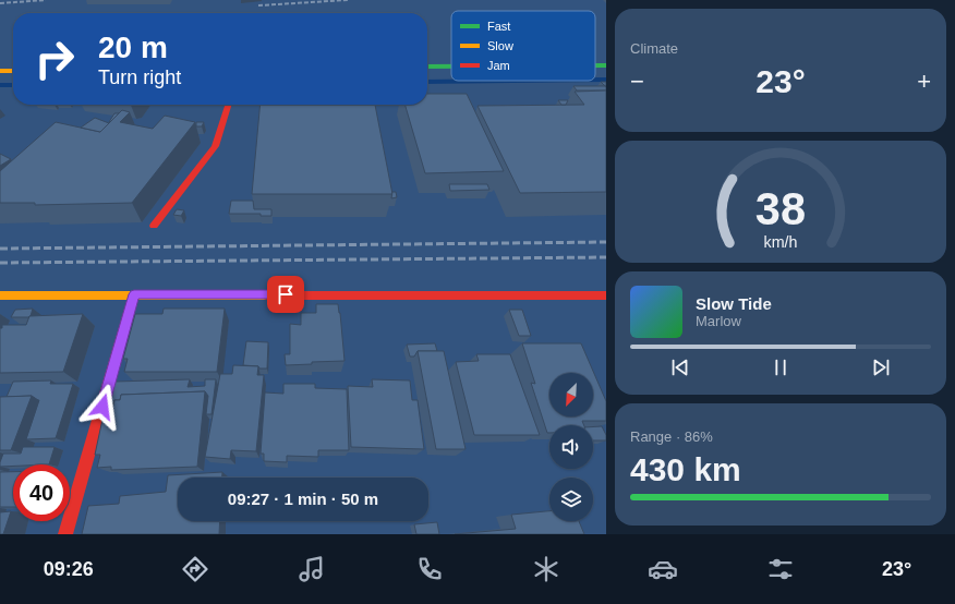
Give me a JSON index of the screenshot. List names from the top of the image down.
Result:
{
  "legend": ["Fast", "Slow", "Jam"],
  "north": "bottom left",
  "page": {
    "tile": [
      "Climate",
      ["Range · 86%", "430 km"]
    ],
    "turn": ["20 m", "Turn right"],
    "heat": ["−", "23°", "+"],
    "song": ["Slow Tide", "Marlow"],
    "limit": "40",
    "trip": "09:27 · 1 min · 50 m",
    "tabs": ["09:26", "23°"],
    "gauge": ["38", "km/h"]
  }
}
